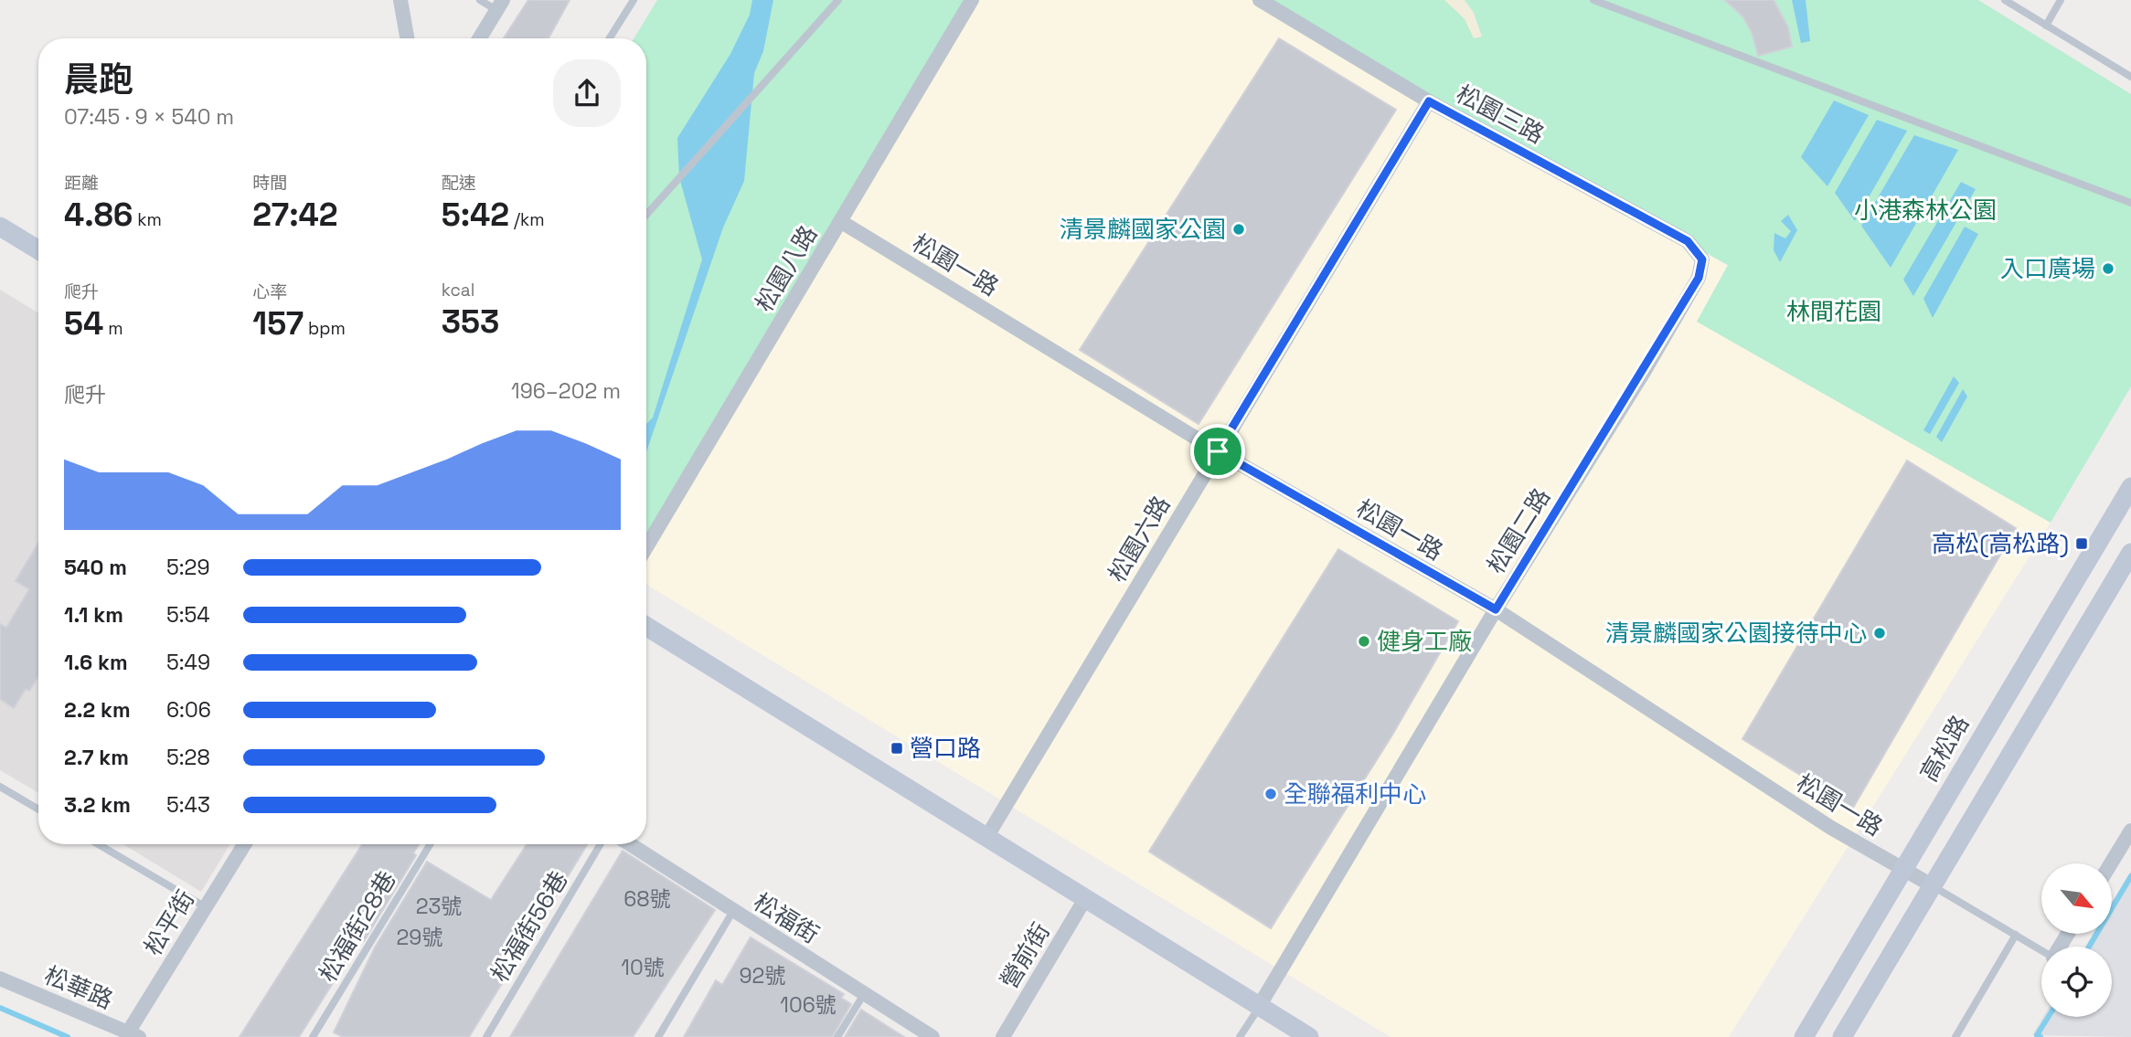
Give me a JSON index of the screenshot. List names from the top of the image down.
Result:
{
  "streets": {
    "street": [
      "松園三路",
      "松園一路",
      "松園八路",
      "松園二路",
      "松園六路",
      "高松路",
      "松福街",
      "松平街",
      "營前街",
      "松華路"
    ],
    "lane": ["松福街28巷", "松福街56巷"]
  },
  "crossings": [
    ["松園三路", "松園二路"],
    ["松園三路", "松園六路"],
    ["松園一路", "松園八路"],
    ["松園一路", "松園二路"],
    ["松園一路", "松園六路"],
    ["松園一路", "高松路"],
    ["松平街", "松華路"]
  ],
  "parks": ["小港森林公園", "林間花園"],
  "places": {
    "other": [
      "清景麟國家公園",
      "入口廣場",
      "清景麟國家公園接待中心",
      "健身工廠",
      "全聯福利中心"
    ],
    "transit": ["高松(高松路)", "營口路"]
  },
  "house_numbers": [
    "68號",
    "23號",
    "29號",
    "10號",
    "92號",
    "106號"
  ],
  "north": "bottom right",
  "page": {
    "heading": ["晨跑", "07:45 · 9 × 540 m"],
    "stats": [
      ["距離", "4.86 km"],
      ["時間", "27:42"],
      ["配速", "5:42 /km"],
      ["爬升", "54 m"],
      ["心率", "157 bpm"],
      ["kcal", "353"]
    ],
    "chart": ["爬升", "196–202 m"],
    "list": [
      {
        "name": "540 m",
        "note": "5:29"
      },
      {
        "name": "1.1 km",
        "note": "5:54"
      },
      {
        "name": "1.6 km",
        "note": "5:49"
      },
      {
        "name": "2.2 km",
        "note": "6:06"
      },
      {
        "name": "2.7 km",
        "note": "5:28"
      },
      {
        "name": "3.2 km",
        "note": "5:43"
      }
    ]
  }
}
